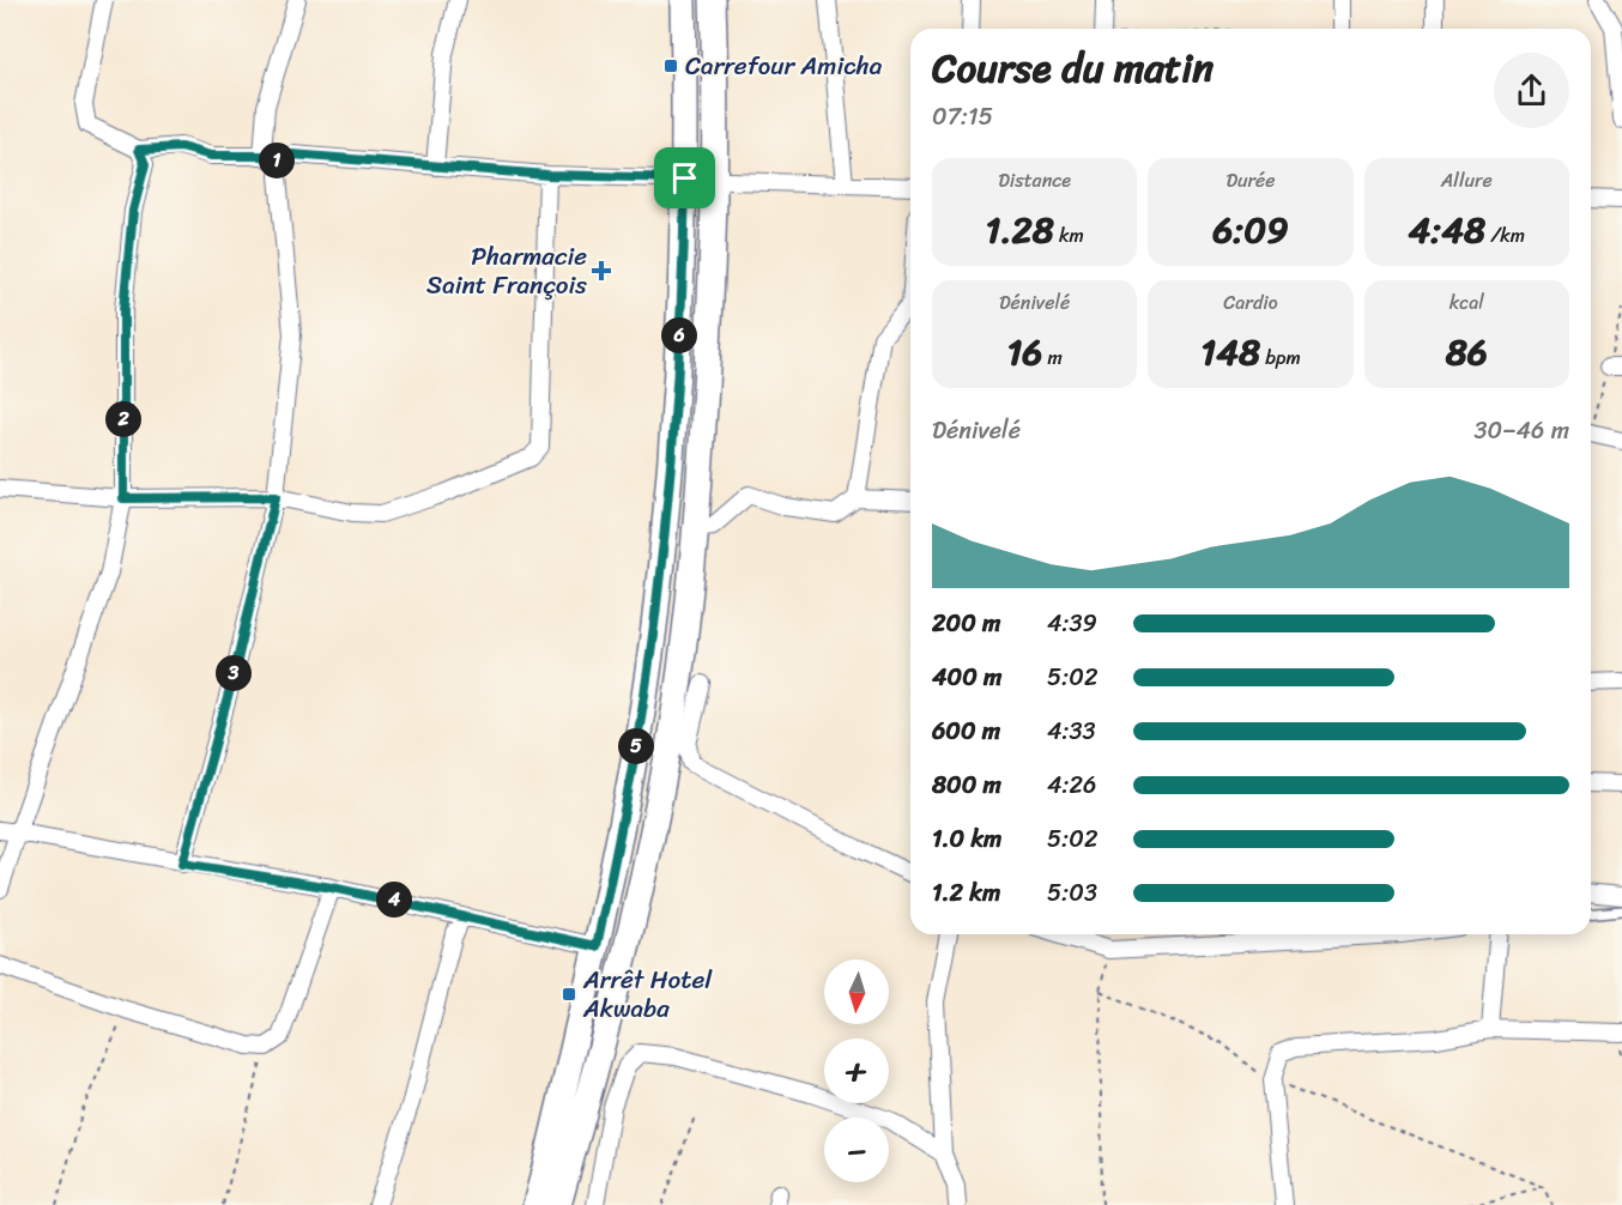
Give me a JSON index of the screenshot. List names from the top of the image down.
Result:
{
  "places": {
    "transit": ["Carrefour Amicha", "Arrêt Hotel Akwaba"],
    "health": ["Pharmacie Saint François"]
  },
  "north": "bottom",
  "page": {
    "heading": ["Course du matin", "07:15"],
    "pins": [
      "1",
      "6",
      "2",
      "3",
      "5",
      "4"
    ],
    "stats": [
      ["Distance", "1.28 km"],
      ["Durée", "6:09"],
      ["Allure", "4:48 /km"],
      ["Dénivelé", "16 m"],
      ["Cardio", "148 bpm"],
      ["kcal", "86"]
    ],
    "chart": ["Dénivelé", "30–46 m"],
    "list": [
      {
        "name": "200 m",
        "note": "4:39"
      },
      {
        "name": "400 m",
        "note": "5:02"
      },
      {
        "name": "600 m",
        "note": "4:33"
      },
      {
        "name": "800 m",
        "note": "4:26"
      },
      {
        "name": "1.0 km",
        "note": "5:02"
      },
      {
        "name": "1.2 km",
        "note": "5:03"
      }
    ],
    "map_buttons": ["+", "−"]
  }
}
